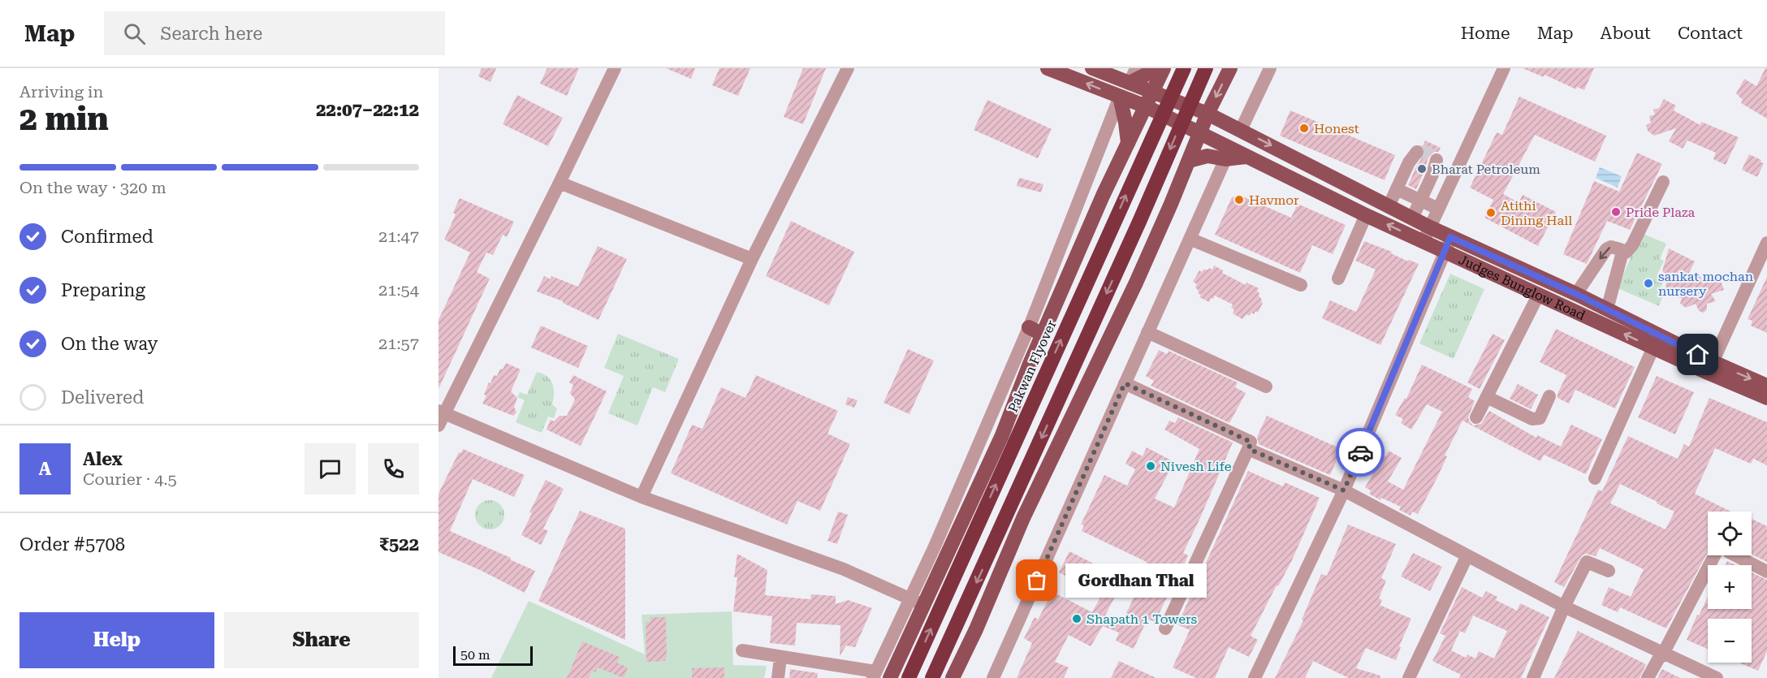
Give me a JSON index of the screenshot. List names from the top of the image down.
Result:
{
  "streets": {
    "highway": ["Pakwan Flyover"],
    "main road": ["Judges Bunglow Road"]
  },
  "places": [
    "Honest",
    "Bharat Petroleum",
    "Havmor",
    "Pride Plaza",
    "Atithi Dining Hall",
    "sankat mochan nursery",
    "Nivesh Life",
    "Gordhan Thal",
    "Shapath 1 Towers"
  ],
  "scale_bar": "50 m",
  "page": {
    "header": "Map",
    "search": "Search here",
    "nav": [
      "Home",
      "Map",
      "About",
      "Contact"
    ],
    "heading": ["2 min", "Arriving in", "22:07–22:12"],
    "panel": [
      "Alex",
      "Courier · 4.5",
      "Order #5708",
      "₹522"
    ],
    "bar": "On the way · 320 m",
    "list": [
      ["Confirmed", "21:47"],
      ["Preparing", "21:54"],
      ["On the way", "21:57"],
      "Delivered"
    ],
    "round": "A",
    "map_buttons": ["+", "−"],
    "bubble": "Gordhan Thal",
    "buttons": ["Help", "Share"],
    "scale": "50 m"
  }
}
